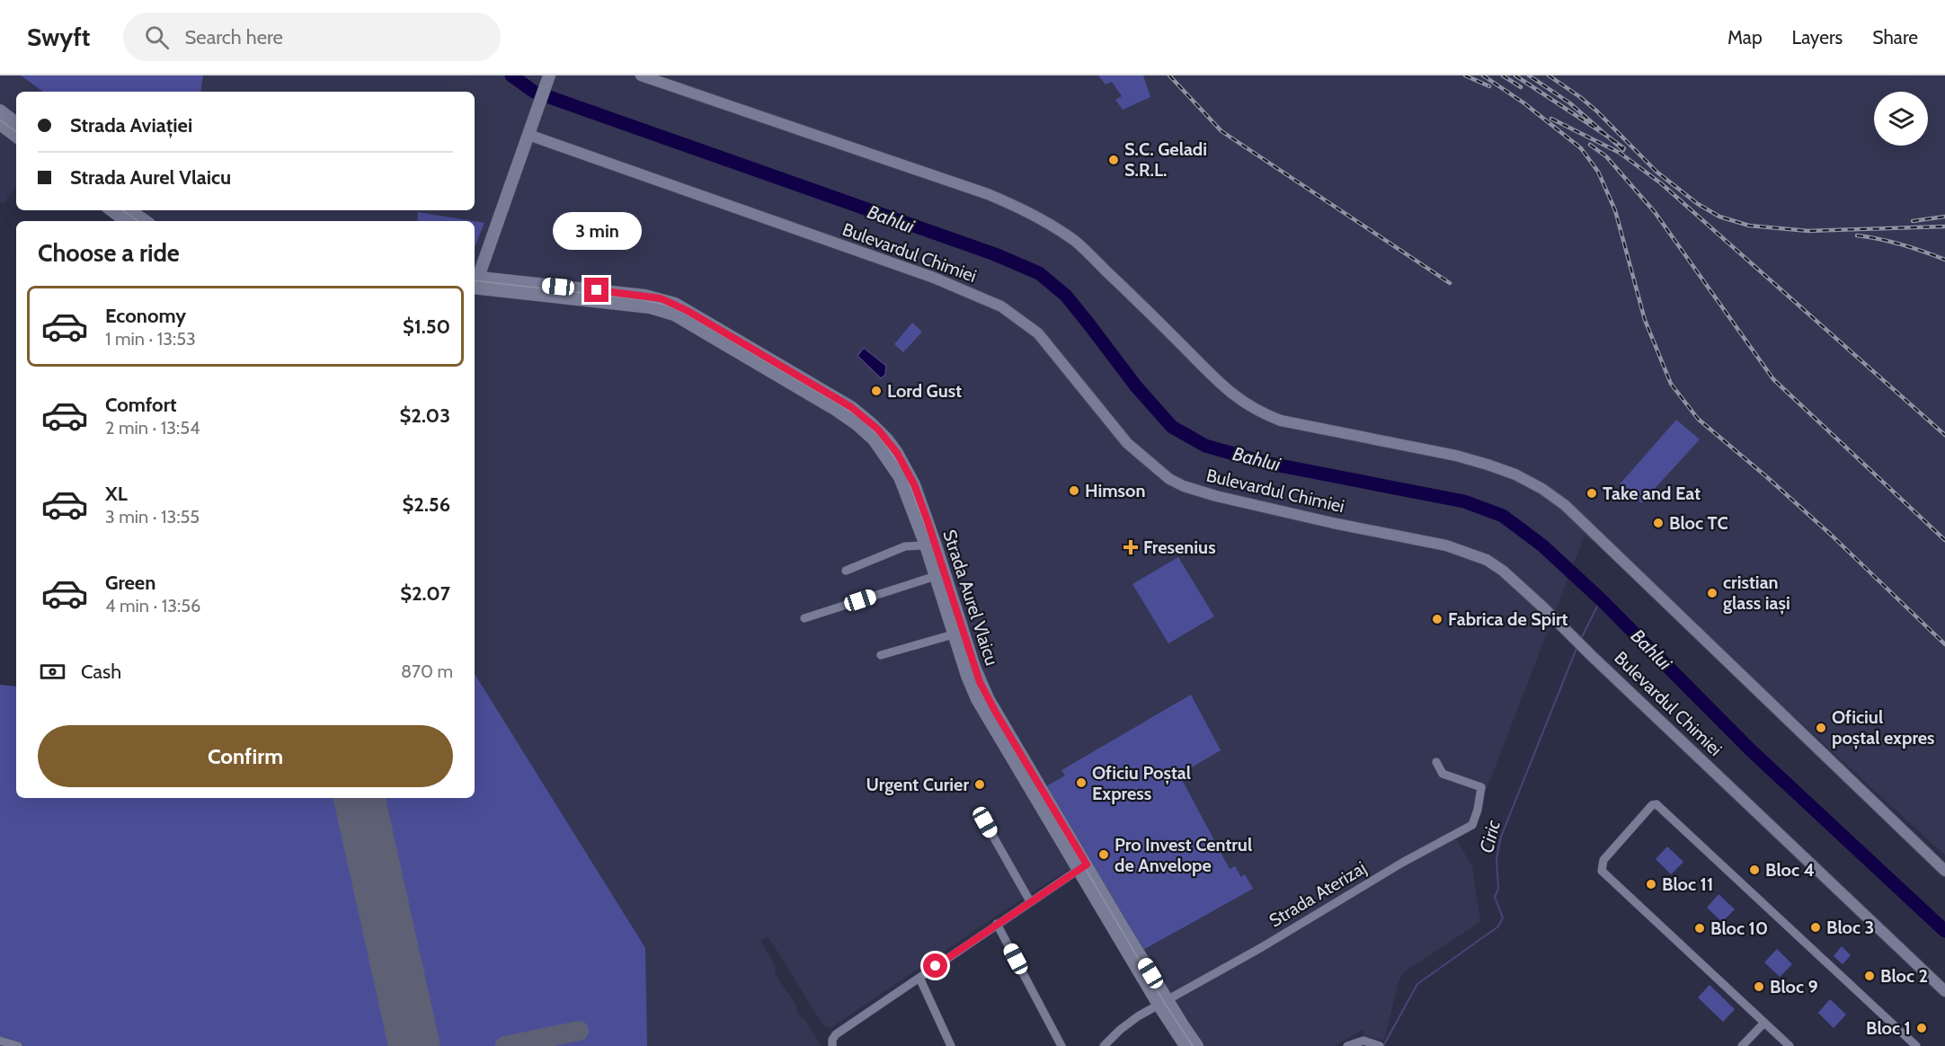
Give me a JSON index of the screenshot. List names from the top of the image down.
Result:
{
  "streets": {
    "main road": ["Strada Aurel Vlaicu"],
    "street": ["Bulevardul Chimiei", "Strada Aterizaj"]
  },
  "crossings": [
    ["Strada Aurel Vlaicu", "Strada Aterizaj"]
  ],
  "water": ["Bahlui", "Ciric"],
  "places": {
    "other": [
      "S.C. Geladi S.R.L.",
      "Lord Gust",
      "Himson",
      "Take and Eat",
      "Bloc TC",
      "cristian glass iași",
      "Fabrica de Spirt",
      "Oficiul poștal expres",
      "Oficiu Poștal Express",
      "Urgent Curier",
      "Pro Invest Centrul de Anvelope",
      "Bloc 4",
      "Bloc 11",
      "Bloc 3",
      "Bloc 10",
      "Bloc 2",
      "Bloc 9",
      "Bloc 1"
    ],
    "health": ["Fresenius"]
  },
  "page": {
    "header": "Swyft",
    "search": "Search here",
    "nav": ["Map", "Layers", "Share"],
    "banner": ["Strada Aviației", "Strada Aurel Vlaicu"],
    "bubble": "3 min",
    "heading": "Choose a ride",
    "list": [
      {
        "name": "Economy",
        "note": "1 min · 13:53",
        "value": "$1.50"
      },
      {
        "name": "Comfort",
        "note": "2 min · 13:54",
        "value": "$2.03"
      },
      {
        "name": "XL",
        "note": "3 min · 13:55",
        "value": "$2.56"
      },
      {
        "name": "Green",
        "note": "4 min · 13:56",
        "value": "$2.07"
      }
    ],
    "pay": ["Cash", "870 m"],
    "buttons": "Confirm"
  }
}
